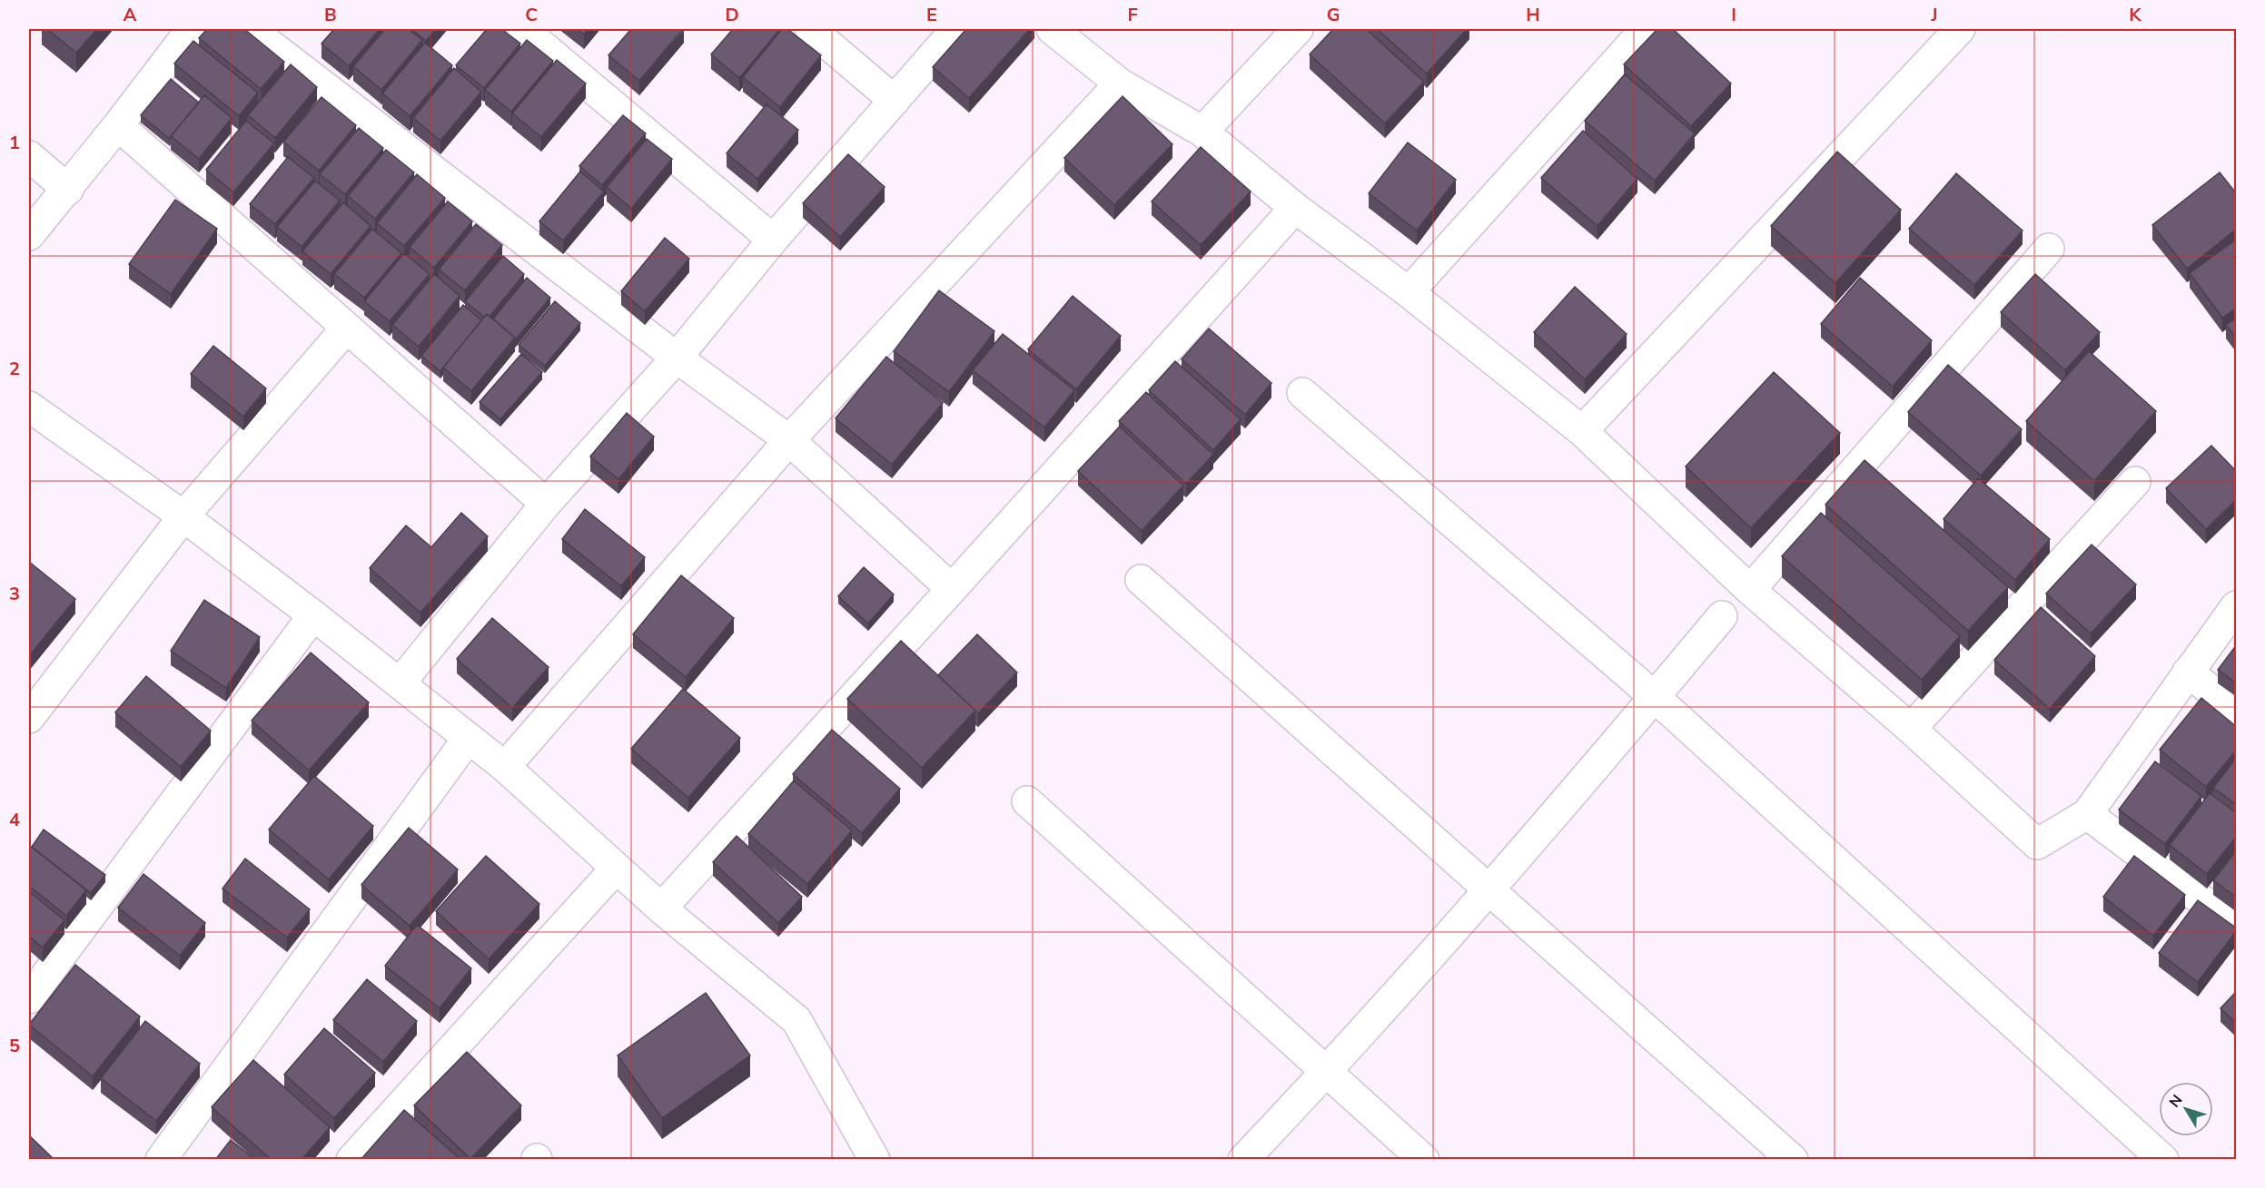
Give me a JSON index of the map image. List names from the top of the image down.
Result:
{
  "north": "top left",
  "grid": {
    "columns": [
      "A",
      "B",
      "C",
      "D",
      "E",
      "F",
      "G",
      "H",
      "I",
      "J",
      "K"
    ],
    "rows": [
      "1",
      "2",
      "3",
      "4",
      "5"
    ]
  }
}
